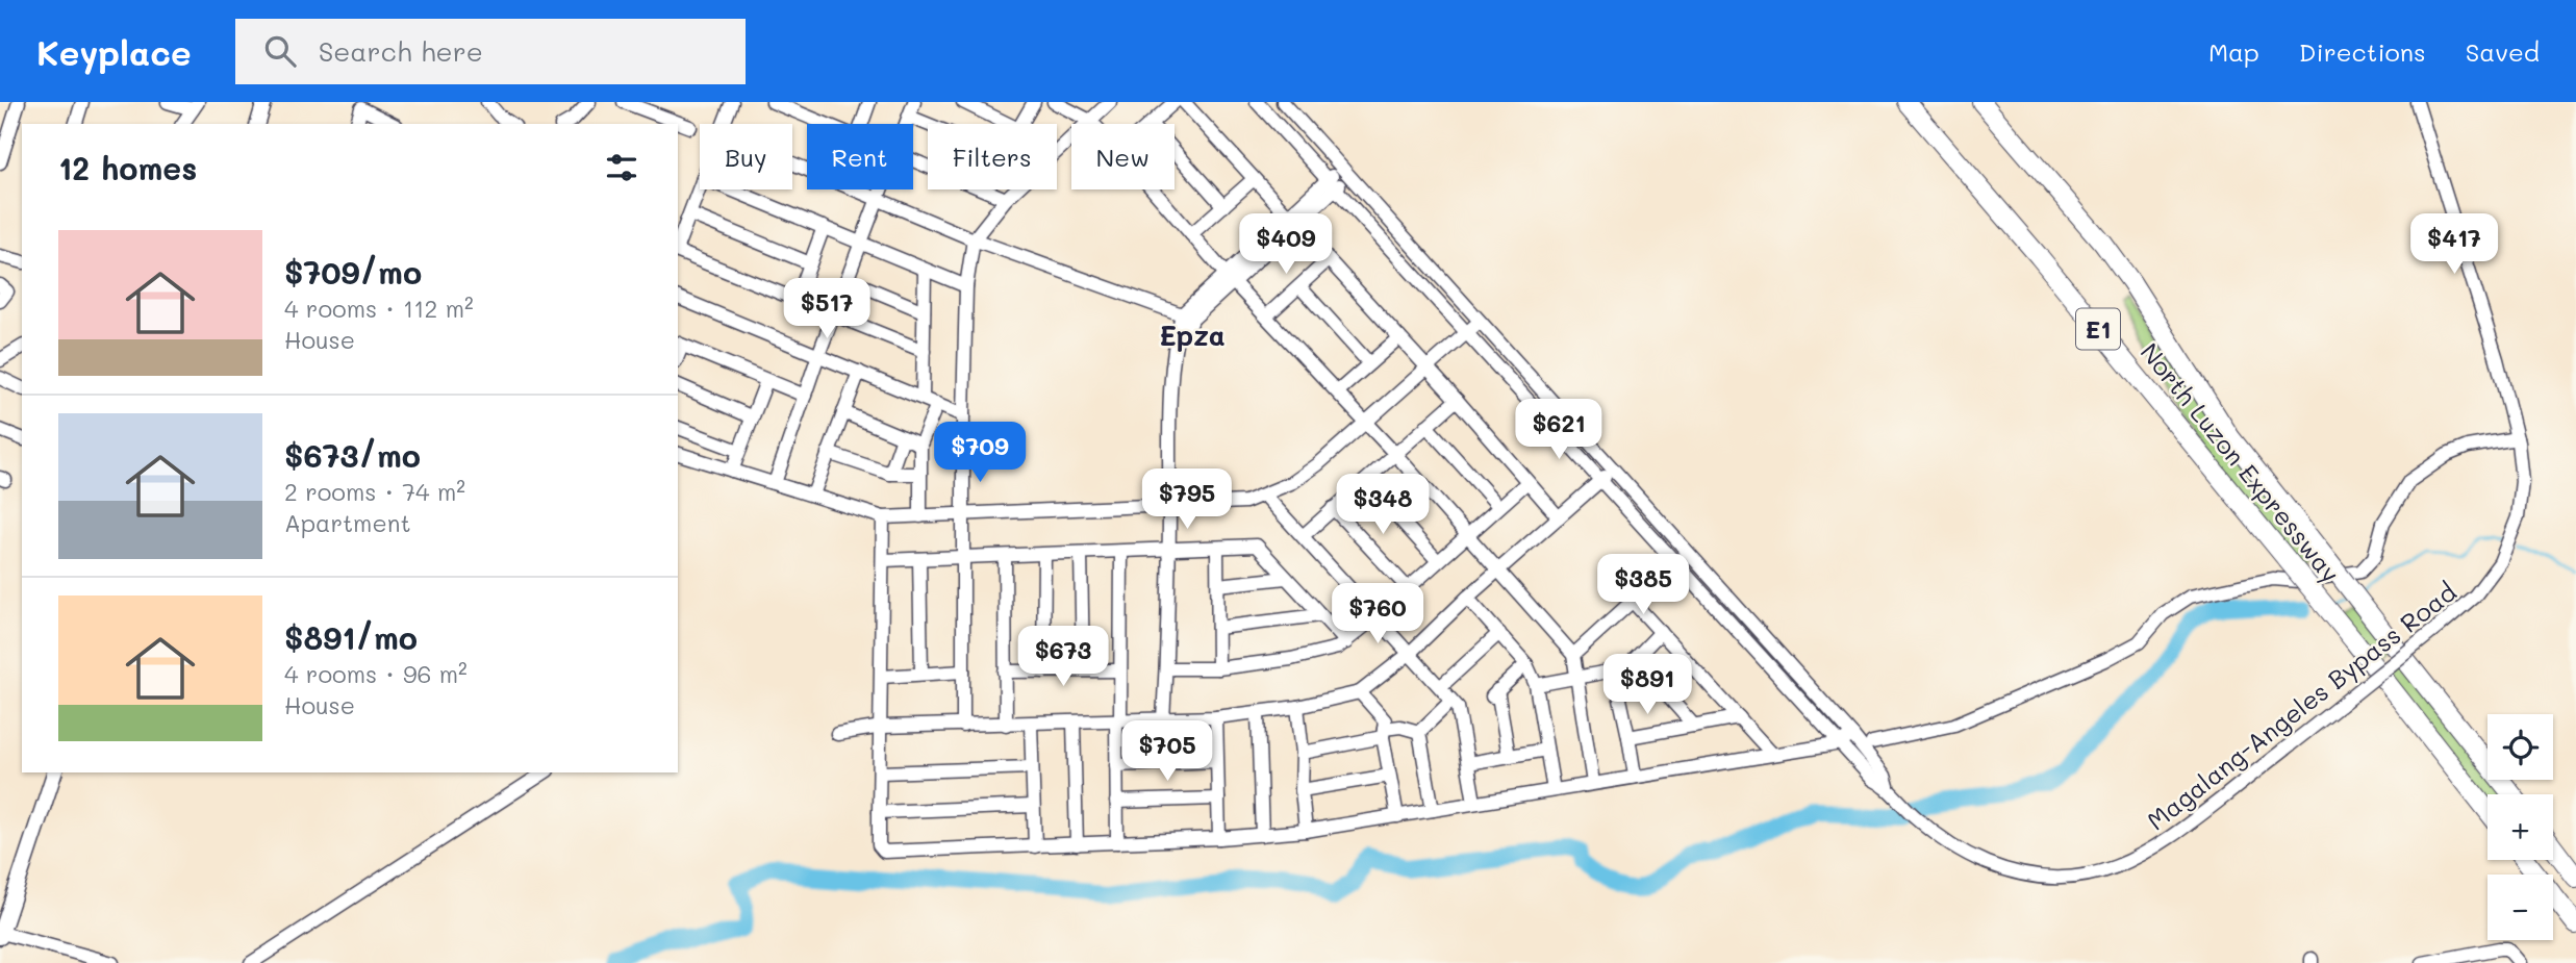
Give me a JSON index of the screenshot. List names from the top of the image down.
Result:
{
  "streets": {
    "highway": ["E1", "North Luzon Expressway"],
    "street": ["Magalang-Angeles Bypass Road"]
  },
  "districts": ["Epza"],
  "page": {
    "header": "Keyplace",
    "search": "Search here",
    "nav": ["Map", "Directions", "Saved"],
    "chip": [
      "Buy",
      "Rent",
      "Filters",
      "New"
    ],
    "heading": "12 homes",
    "list": [
      {
        "name": "$709/mo",
        "note": "4 rooms · 112 m² · House"
      },
      {
        "name": "$673/mo",
        "note": "2 rooms · 74 m² · Apartment"
      },
      {
        "name": "$891/mo",
        "note": "4 rooms · 96 m² · House"
      }
    ],
    "price": [
      "$409",
      "$417",
      "$517",
      "$621",
      "$709",
      "$795",
      "$348",
      "$385",
      "$760",
      "$673",
      "$891",
      "$705"
    ],
    "map_buttons": ["+", "−"]
  }
}
